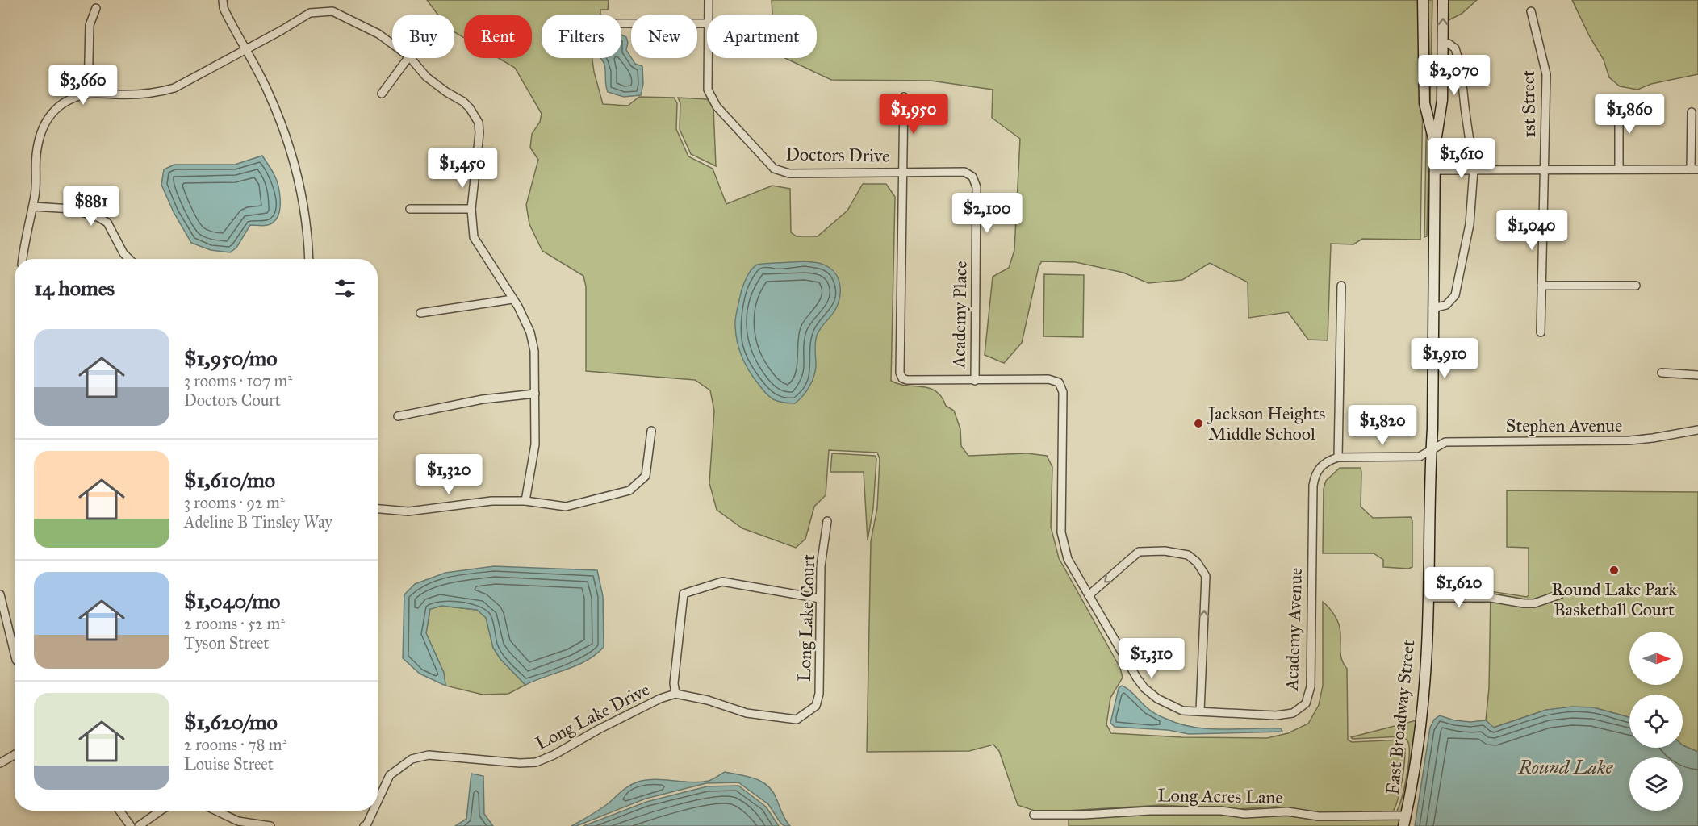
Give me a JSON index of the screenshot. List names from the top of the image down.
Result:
{
  "streets": {
    "main road": ["East Broadway Street"],
    "street": [
      "1st Street",
      "Doctors Drive",
      "Academy Place",
      "Stephen Avenue",
      "Long Lake Court",
      "Academy Avenue",
      "Long Lake Drive",
      "Long Acres Lane"
    ]
  },
  "crossings": [
    ["Doctors Drive", "Academy Place"],
    ["Doctors Drive", "Academy Avenue"],
    ["Academy Place", "Academy Avenue"],
    ["Stephen Avenue", "East Broadway Street"],
    ["Long Lake Court", "Long Lake Drive"],
    ["East Broadway Street", "Long Acres Lane"]
  ],
  "water": ["Round Lake"],
  "places": ["Jackson Heights Middle School", "Round Lake Park Basketball Court"],
  "north": "right",
  "page": {
    "chip": [
      "Buy",
      "Rent",
      "Filters",
      "New",
      "Apartment"
    ],
    "price": [
      "$2,070",
      "$3,660",
      "$1,950",
      "$1,860",
      "$1,610",
      "$1,450",
      "$881",
      "$2,100",
      "$1,040",
      "$1,910",
      "$1,820",
      "$1,320",
      "$1,620",
      "$1,310"
    ],
    "heading": "14 homes",
    "list": [
      {
        "name": "$1,950/mo",
        "note": "3 rooms · 107 m² · Doctors Court"
      },
      {
        "name": "$1,610/mo",
        "note": "3 rooms · 92 m² · Adeline B Tinsley Way"
      },
      {
        "name": "$1,040/mo",
        "note": "2 rooms · 52 m² · Tyson Street"
      },
      {
        "name": "$1,620/mo",
        "note": "2 rooms · 78 m² · Louise Street"
      }
    ]
  }
}
